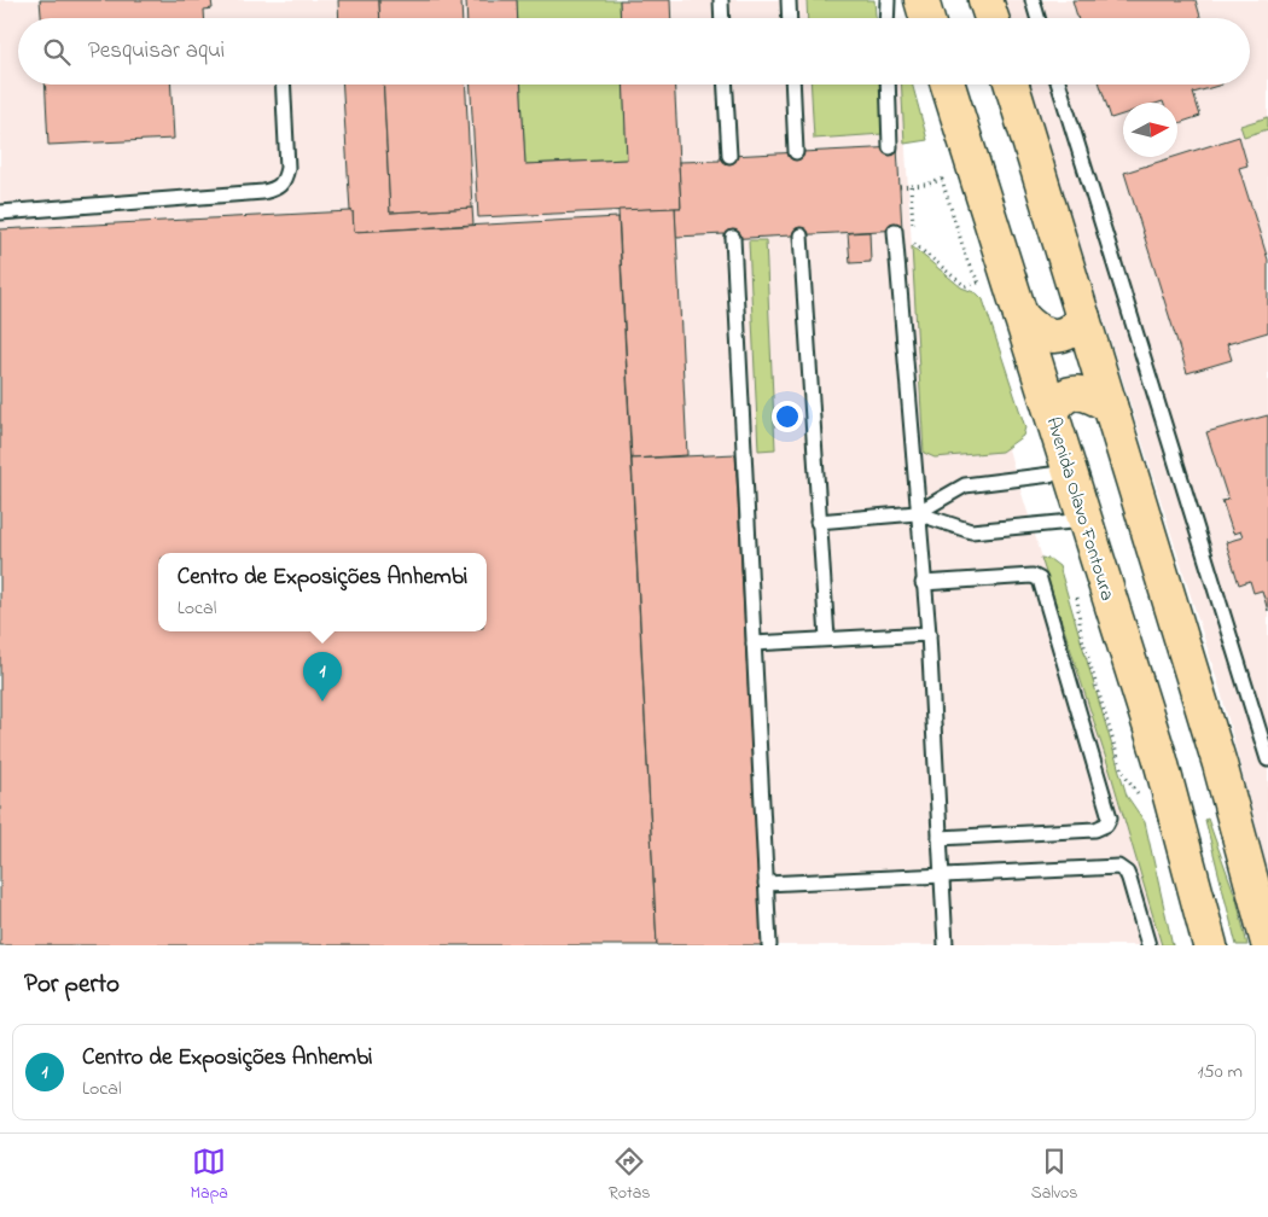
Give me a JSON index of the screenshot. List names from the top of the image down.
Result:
{
  "streets": {
    "main road": ["Avenida Olavo Fontoura"]
  },
  "north": "right",
  "page": {
    "search": "Pesquisar aqui",
    "popup": ["Centro de Exposições Anhembi", "Local"],
    "pins": "1",
    "heading": "Por perto",
    "list": [
      {
        "mark": "1",
        "name": "Centro de Exposições Anhembi",
        "note": "Local",
        "value": "150 m"
      }
    ],
    "nav": ["Mapa", "Rotas", "Salvos"]
  }
}
